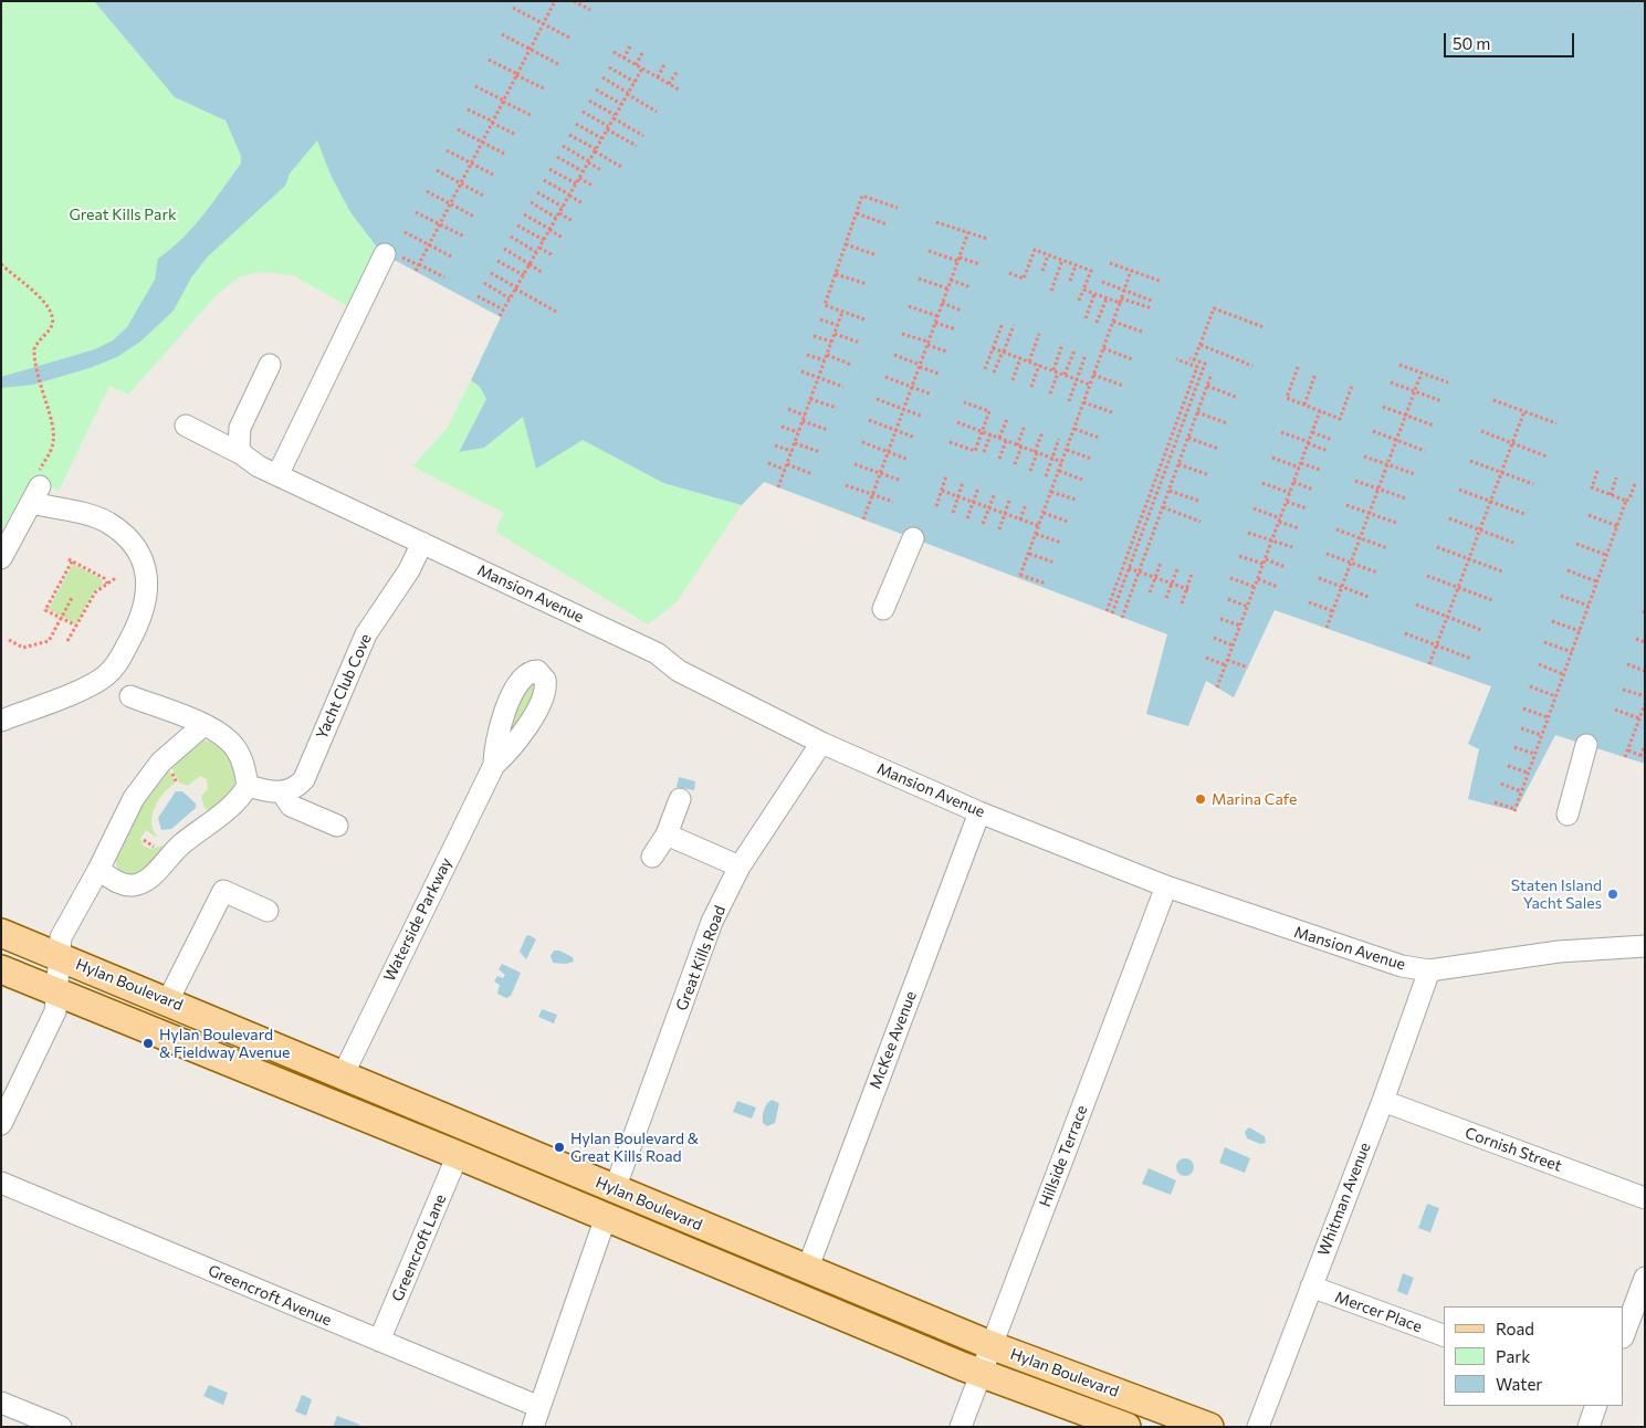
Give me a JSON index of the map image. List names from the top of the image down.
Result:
{
  "streets": {
    "main road": ["Hylan Boulevard"],
    "street": [
      "Mansion Avenue",
      "Yacht Club Cove",
      "Waterside Parkway",
      "Great Kills Road",
      "McKee Avenue",
      "Cornish Street",
      "Hillside Terrace",
      "Whitman Avenue",
      "Greencroft Lane",
      "Greencroft Avenue",
      "Mercer Place"
    ]
  },
  "crossings": [
    ["Mansion Avenue", "Yacht Club Cove"],
    ["Mansion Avenue", "Great Kills Road"],
    ["Mansion Avenue", "McKee Avenue"],
    ["Mansion Avenue", "Hillside Terrace"],
    ["Mansion Avenue", "Whitman Avenue"],
    ["Waterside Parkway", "Hylan Boulevard"],
    ["Great Kills Road", "Hylan Boulevard"],
    ["Hylan Boulevard", "McKee Avenue"],
    ["Hylan Boulevard", "Hillside Terrace"],
    ["Hylan Boulevard", "Greencroft Lane"],
    ["Cornish Street", "Whitman Avenue"],
    ["Whitman Avenue", "Mercer Place"],
    ["Greencroft Lane", "Greencroft Avenue"]
  ],
  "parks": ["Great Kills Park"],
  "places": [
    "Marina Cafe",
    "Staten Island Yacht Sales",
    "Hylan Boulevard & Fieldway Avenue",
    "Hylan Boulevard & Great Kills Road"
  ],
  "legend": ["Road", "Park", "Water"],
  "scale_bar": "50 m"
}
